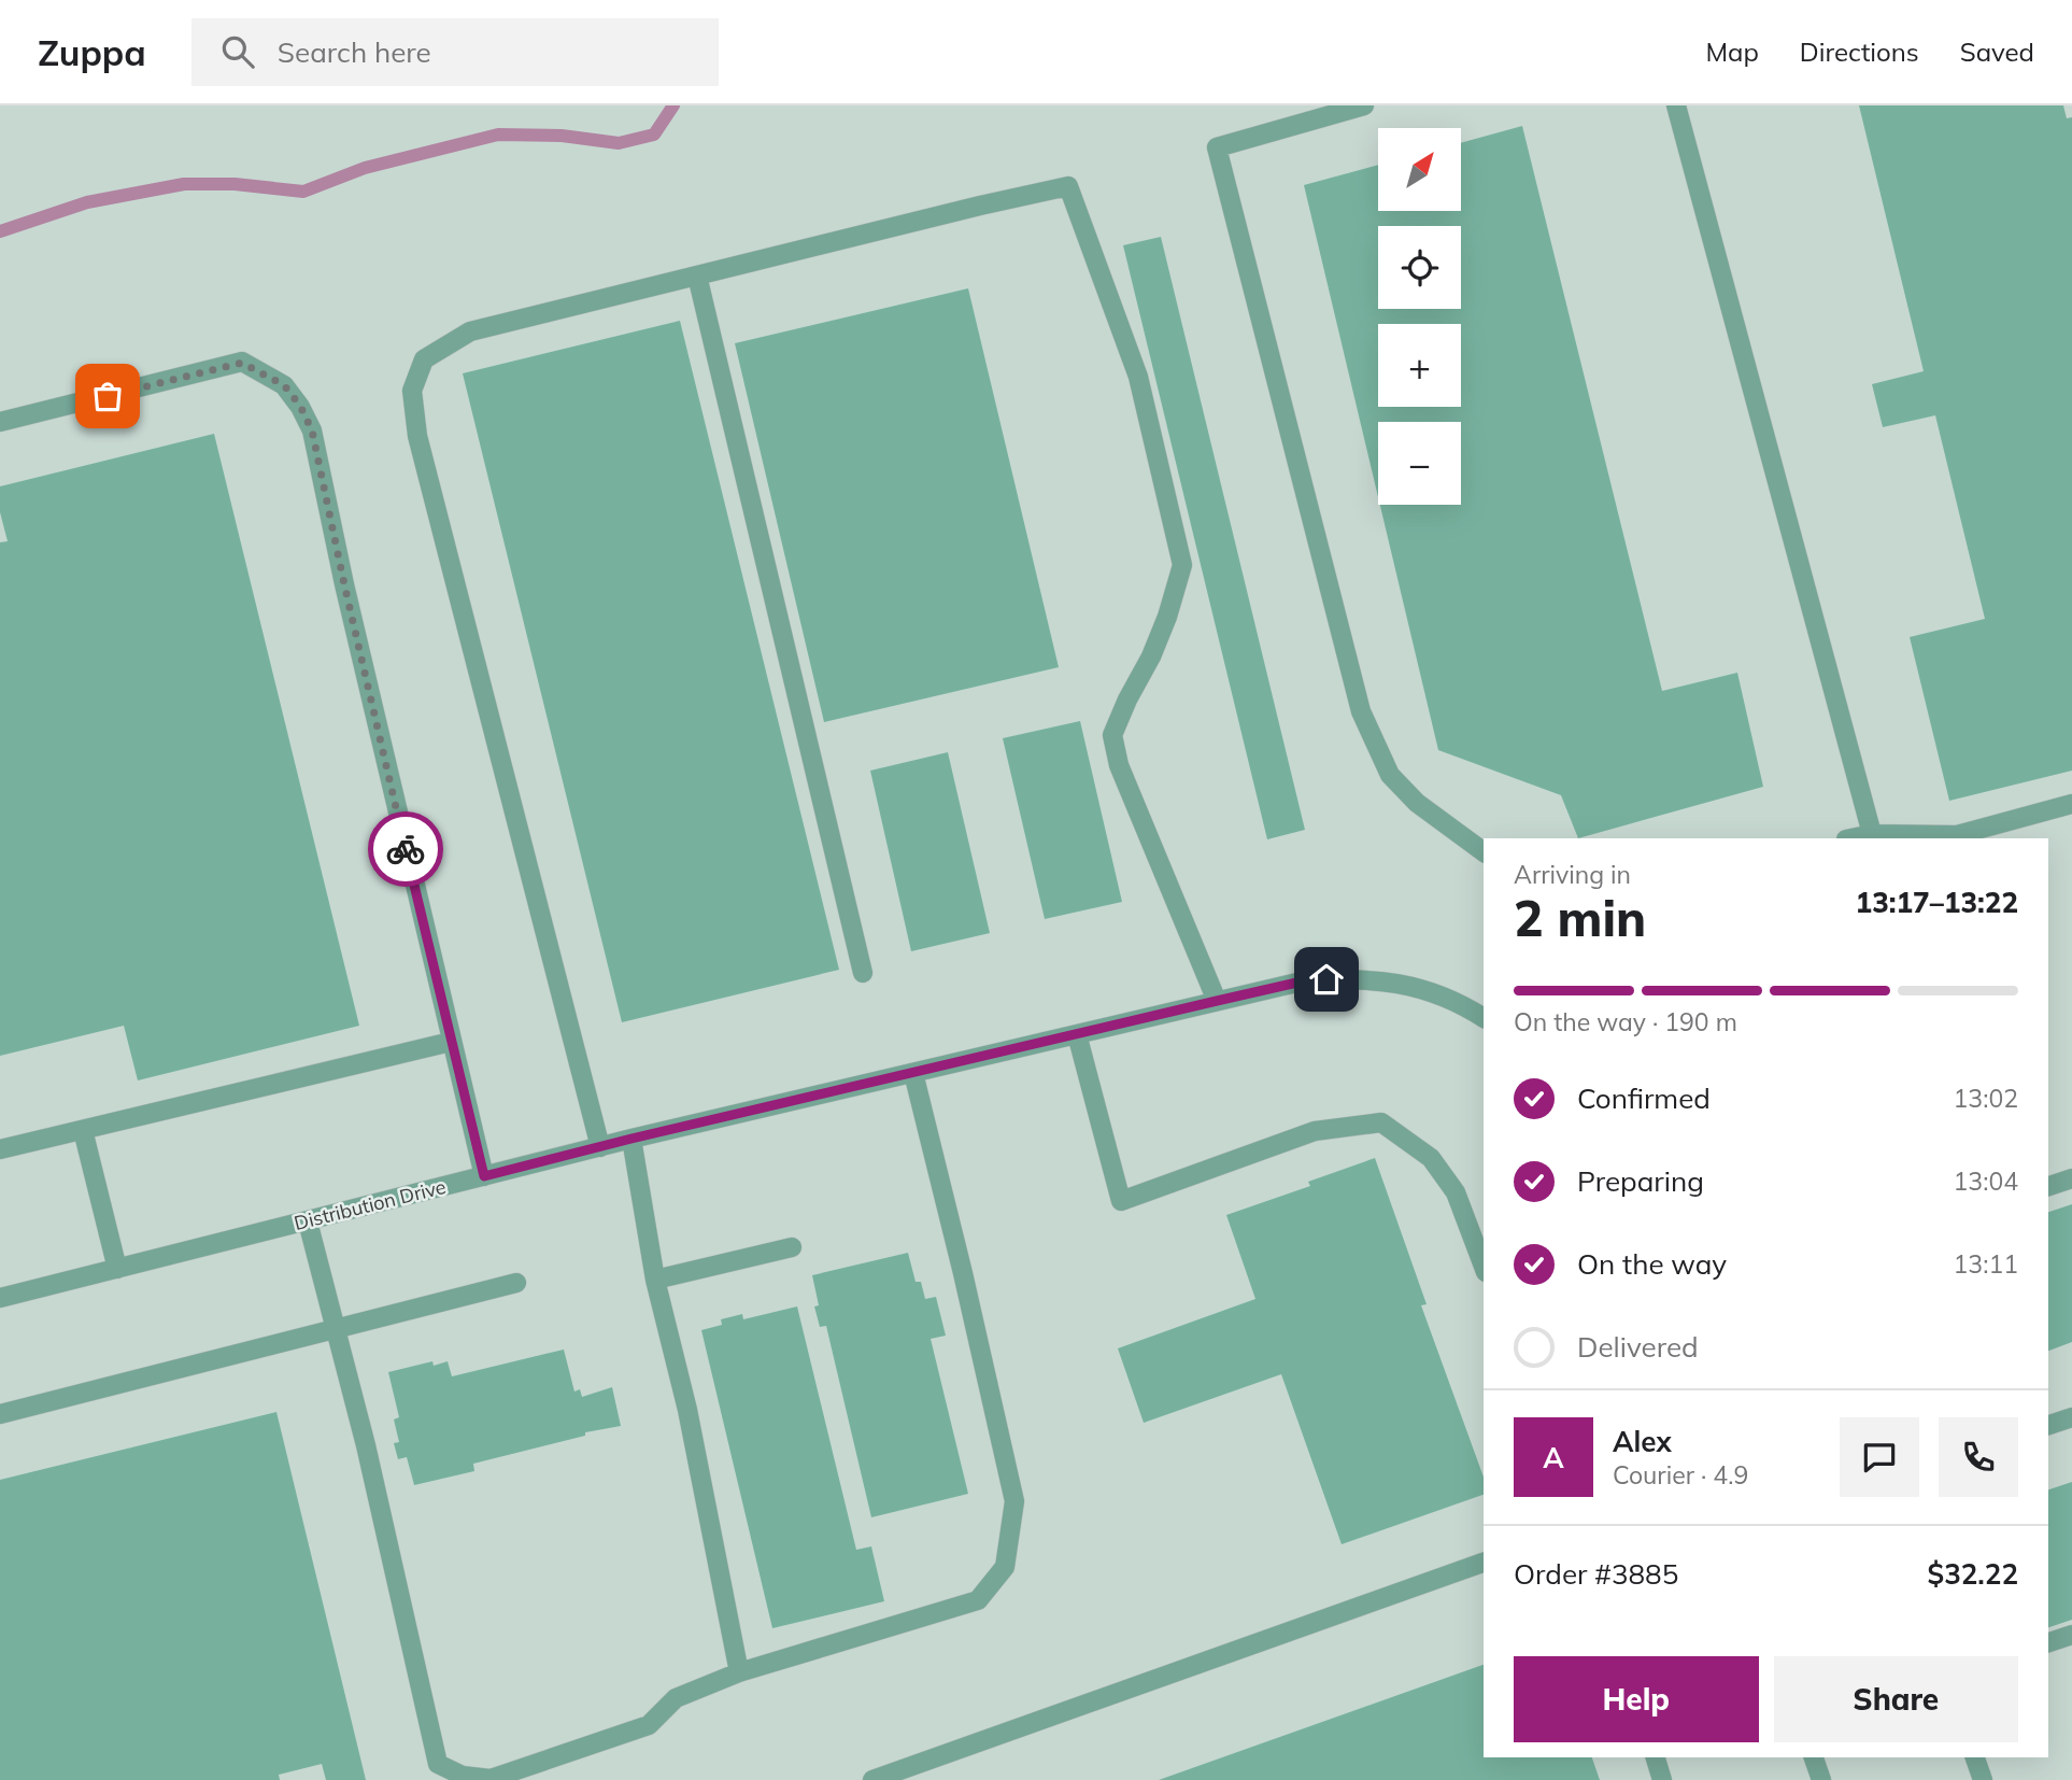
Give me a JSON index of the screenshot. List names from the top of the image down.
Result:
{
  "streets": {
    "street": ["Distribution Drive"]
  },
  "north": "top right",
  "page": {
    "header": "Zuppa",
    "search": "Search here",
    "nav": ["Map", "Directions", "Saved"],
    "map_buttons": ["+", "−"],
    "heading": ["2 min", "Arriving in", "13:17–13:22"],
    "panel": [
      "Alex",
      "Courier · 4.9",
      "Order #3885",
      "$32.22"
    ],
    "bar": "On the way · 190 m",
    "list": [
      ["Confirmed", "13:02"],
      ["Preparing", "13:04"],
      ["On the way", "13:11"],
      "Delivered"
    ],
    "round": "A",
    "buttons": ["Help", "Share"]
  }
}
